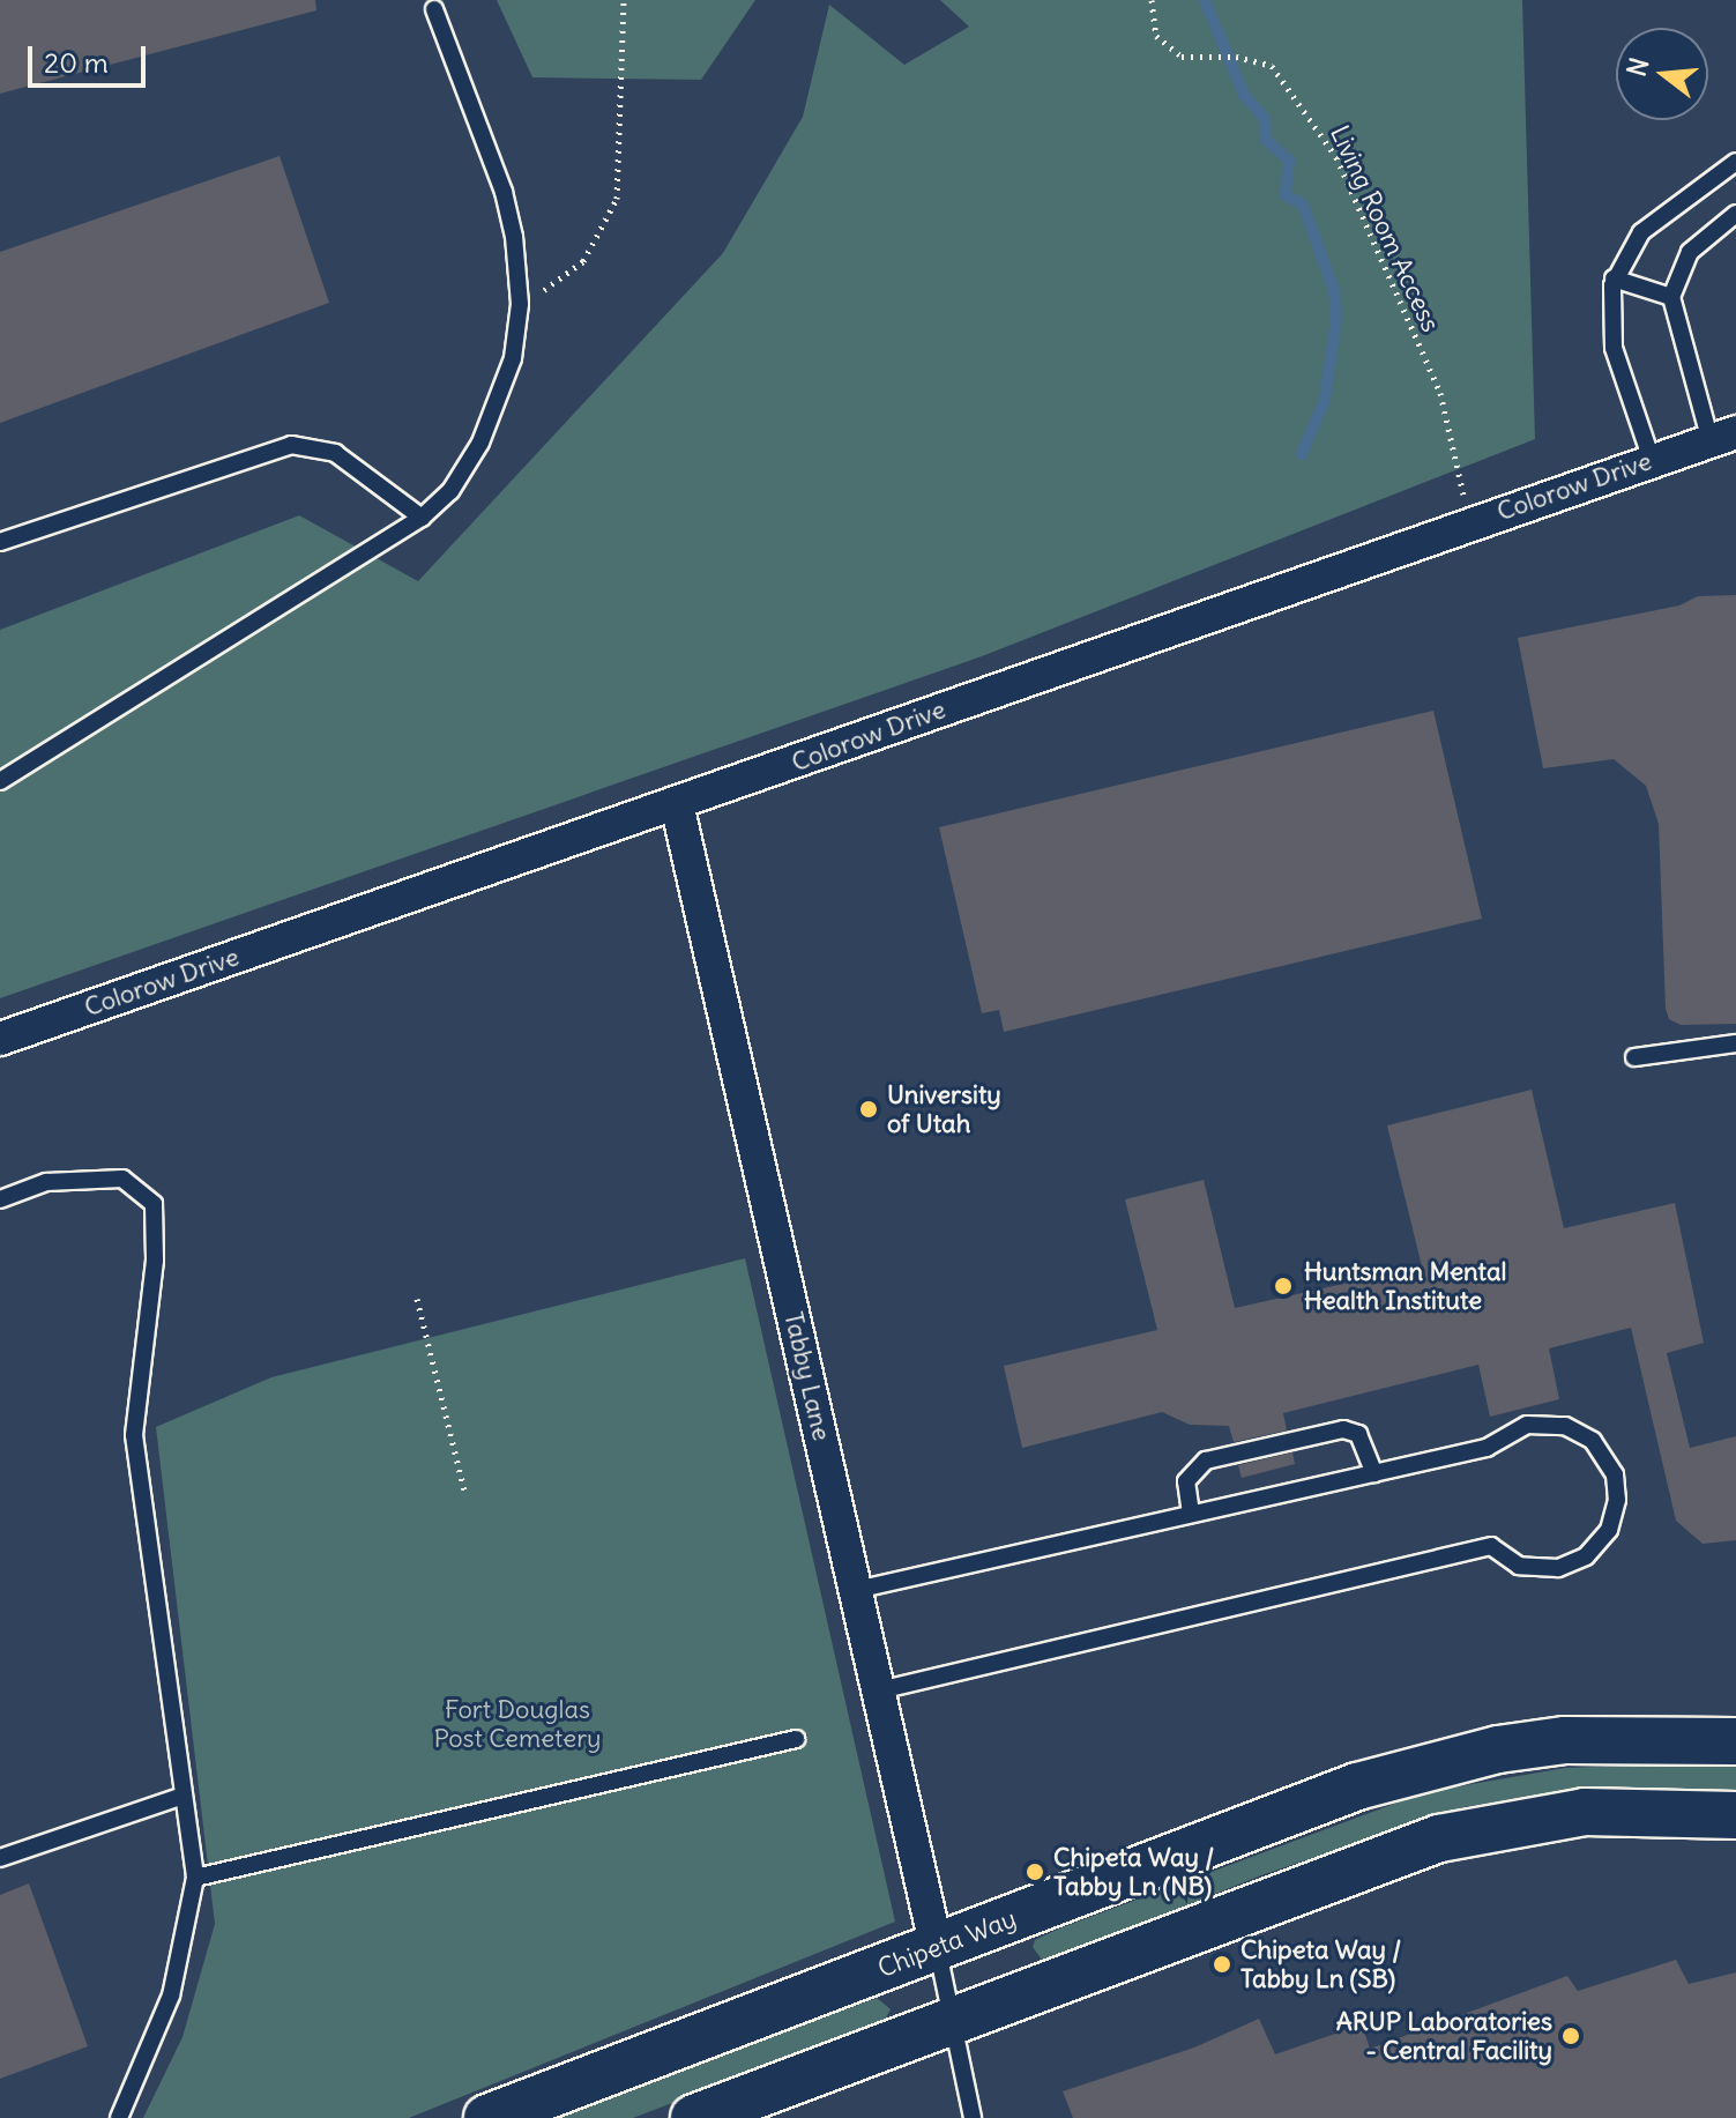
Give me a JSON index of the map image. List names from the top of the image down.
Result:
{
  "streets": {
    "street": ["Colorow Drive", "Tabby Lane", "Chipeta Way"],
    "path": ["Living Room Access"]
  },
  "crossings": [
    ["Living Room Access", "Colorow Drive"],
    ["Colorow Drive", "Tabby Lane"],
    ["Tabby Lane", "Chipeta Way"]
  ],
  "parks": ["Fort Douglas Post Cemetery"],
  "places": [
    "University of Utah",
    "Huntsman Mental Health Institute",
    "Chipeta Way / Tabby Ln (NB)",
    "Chipeta Way / Tabby Ln (SB)",
    "ARUP Laboratories - Central Facility"
  ],
  "scale_bar": "20 m",
  "north": "left"
}
